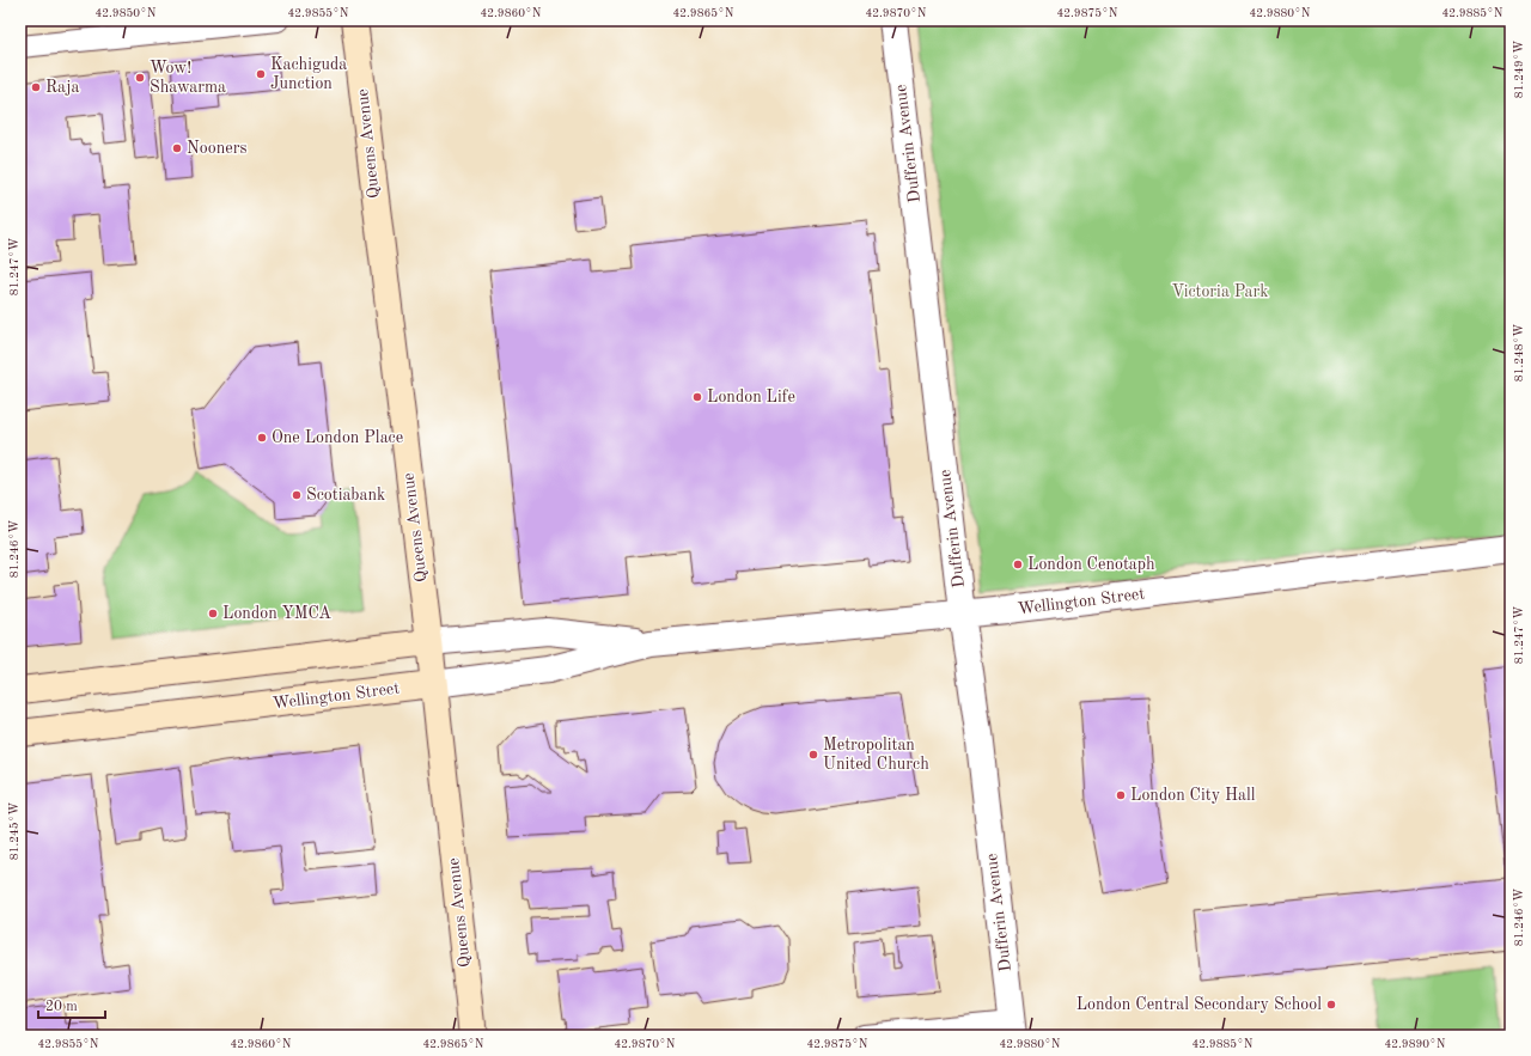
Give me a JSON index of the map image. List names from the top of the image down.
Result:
{
  "streets": {
    "main road": ["Queens Avenue", "Wellington Street"],
    "street": ["Dufferin Avenue"]
  },
  "crossings": [
    ["Queens Avenue", "Wellington Street"],
    ["Dufferin Avenue", "Wellington Street"]
  ],
  "parks": ["Victoria Park"],
  "places": [
    "Kachiguda Junction",
    "Wow! Shawarma",
    "Raja",
    "Nooners",
    "London Life",
    "One London Place",
    "Scotiabank",
    "London Cenotaph",
    "London YMCA",
    "Metropolitan United Church",
    "London City Hall",
    "London Central Secondary School"
  ],
  "scale_bar": "20 m",
  "coordinates": [
    "42.9850°N",
    "42.9855°N",
    "42.9860°N",
    "42.9865°N",
    "42.9870°N",
    "42.9875°N",
    "42.9880°N",
    "42.9885°N",
    "81.249°W",
    "81.247°W",
    "81.248°W",
    "81.246°W",
    "81.245°W",
    "42.9890°N"
  ]
}
